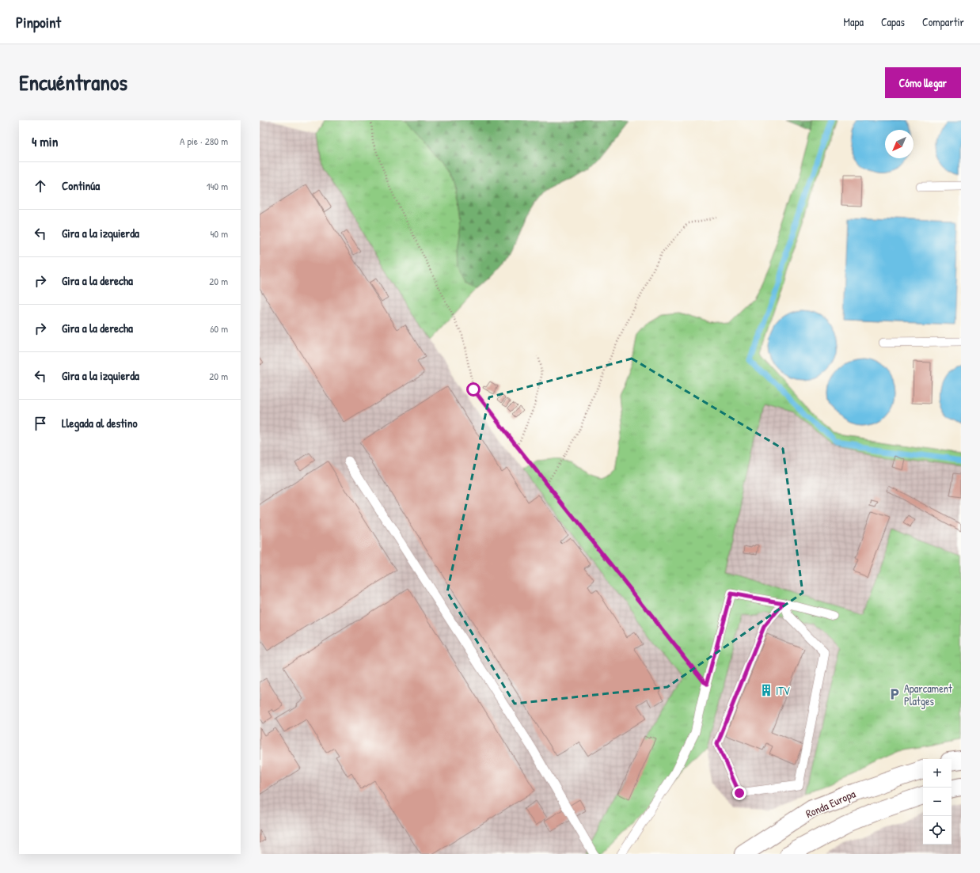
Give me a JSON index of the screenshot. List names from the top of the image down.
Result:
{
  "streets": {
    "street": ["Ronda Europa"]
  },
  "places": {
    "building": ["ITV"],
    "parking": ["Aparcament Platges"]
  },
  "north": "bottom left",
  "page": {
    "header": "Pinpoint",
    "nav": ["Mapa", "Capas", "Compartir"],
    "title": "Encuéntranos",
    "buttons": "Cómo llegar",
    "heading": ["4 min", "A pie · 280 m"],
    "list": [
      ["Continúa", "140 m"],
      ["Gira a la izquierda", "40 m"],
      ["Gira a la derecha", "20 m"],
      ["Gira a la derecha", "60 m"],
      ["Gira a la izquierda", "20 m"],
      "Llegada al destino"
    ],
    "map_buttons": ["+", "−"]
  }
}
